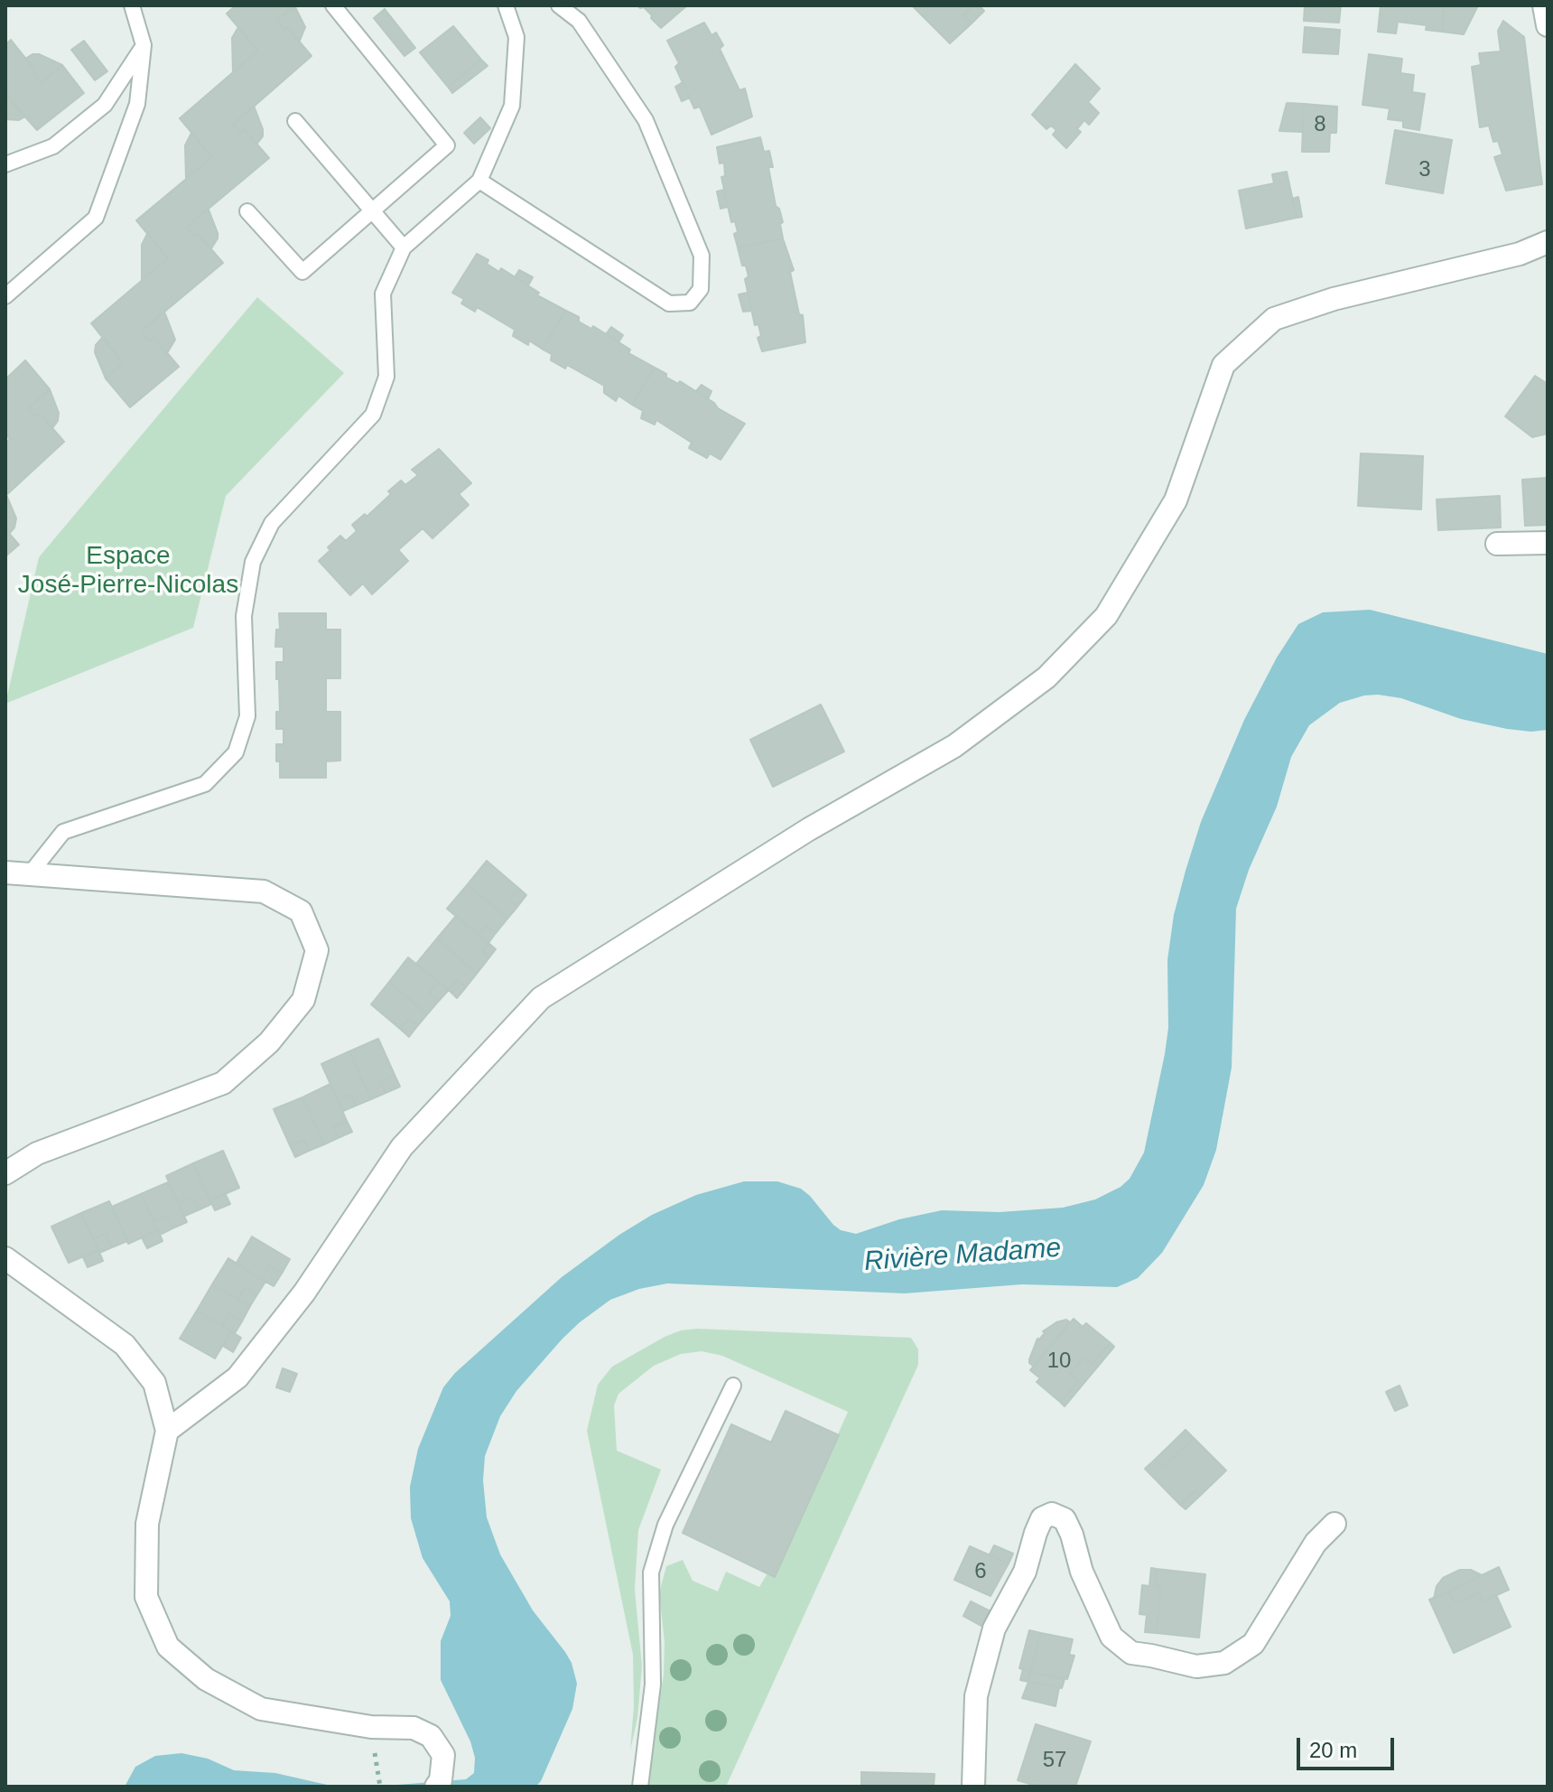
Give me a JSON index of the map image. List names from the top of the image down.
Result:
{
  "water": ["Rivière Madame"],
  "parks": ["Espace José-Pierre-Nicolas"],
  "house_numbers": [
    "8",
    "3",
    "10",
    "6",
    "57"
  ],
  "scale_bar": "20 m"
}
